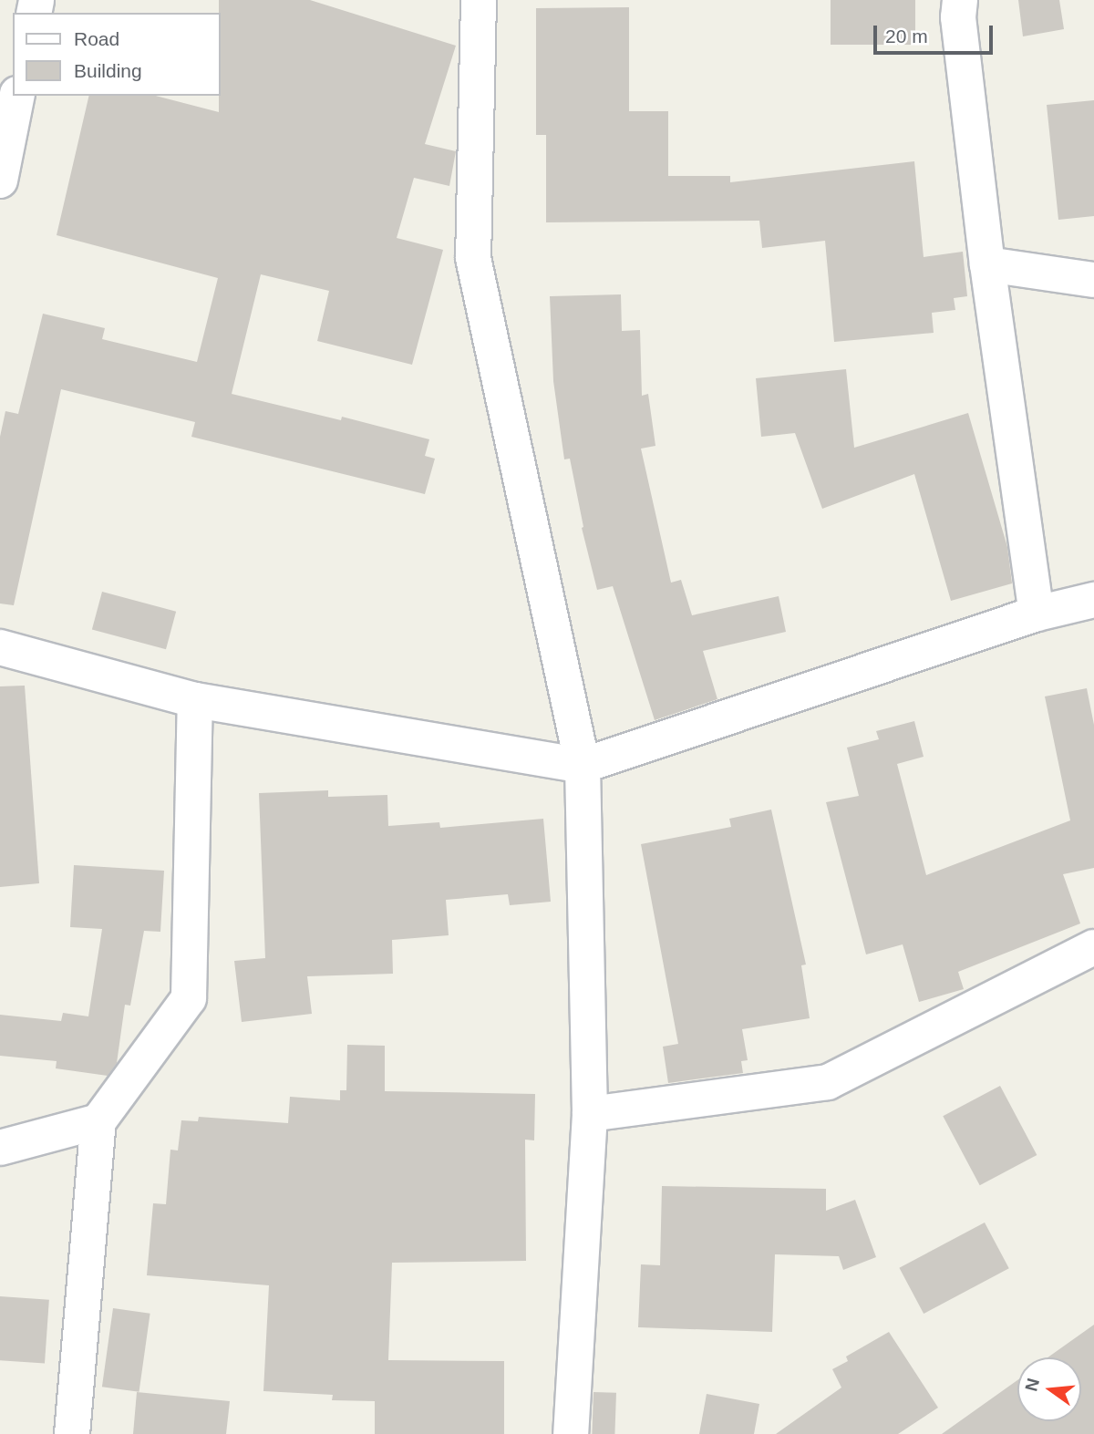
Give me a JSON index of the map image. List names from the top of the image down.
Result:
{
  "legend": ["Road", "Building"],
  "scale_bar": "20 m",
  "north": "left"
}
